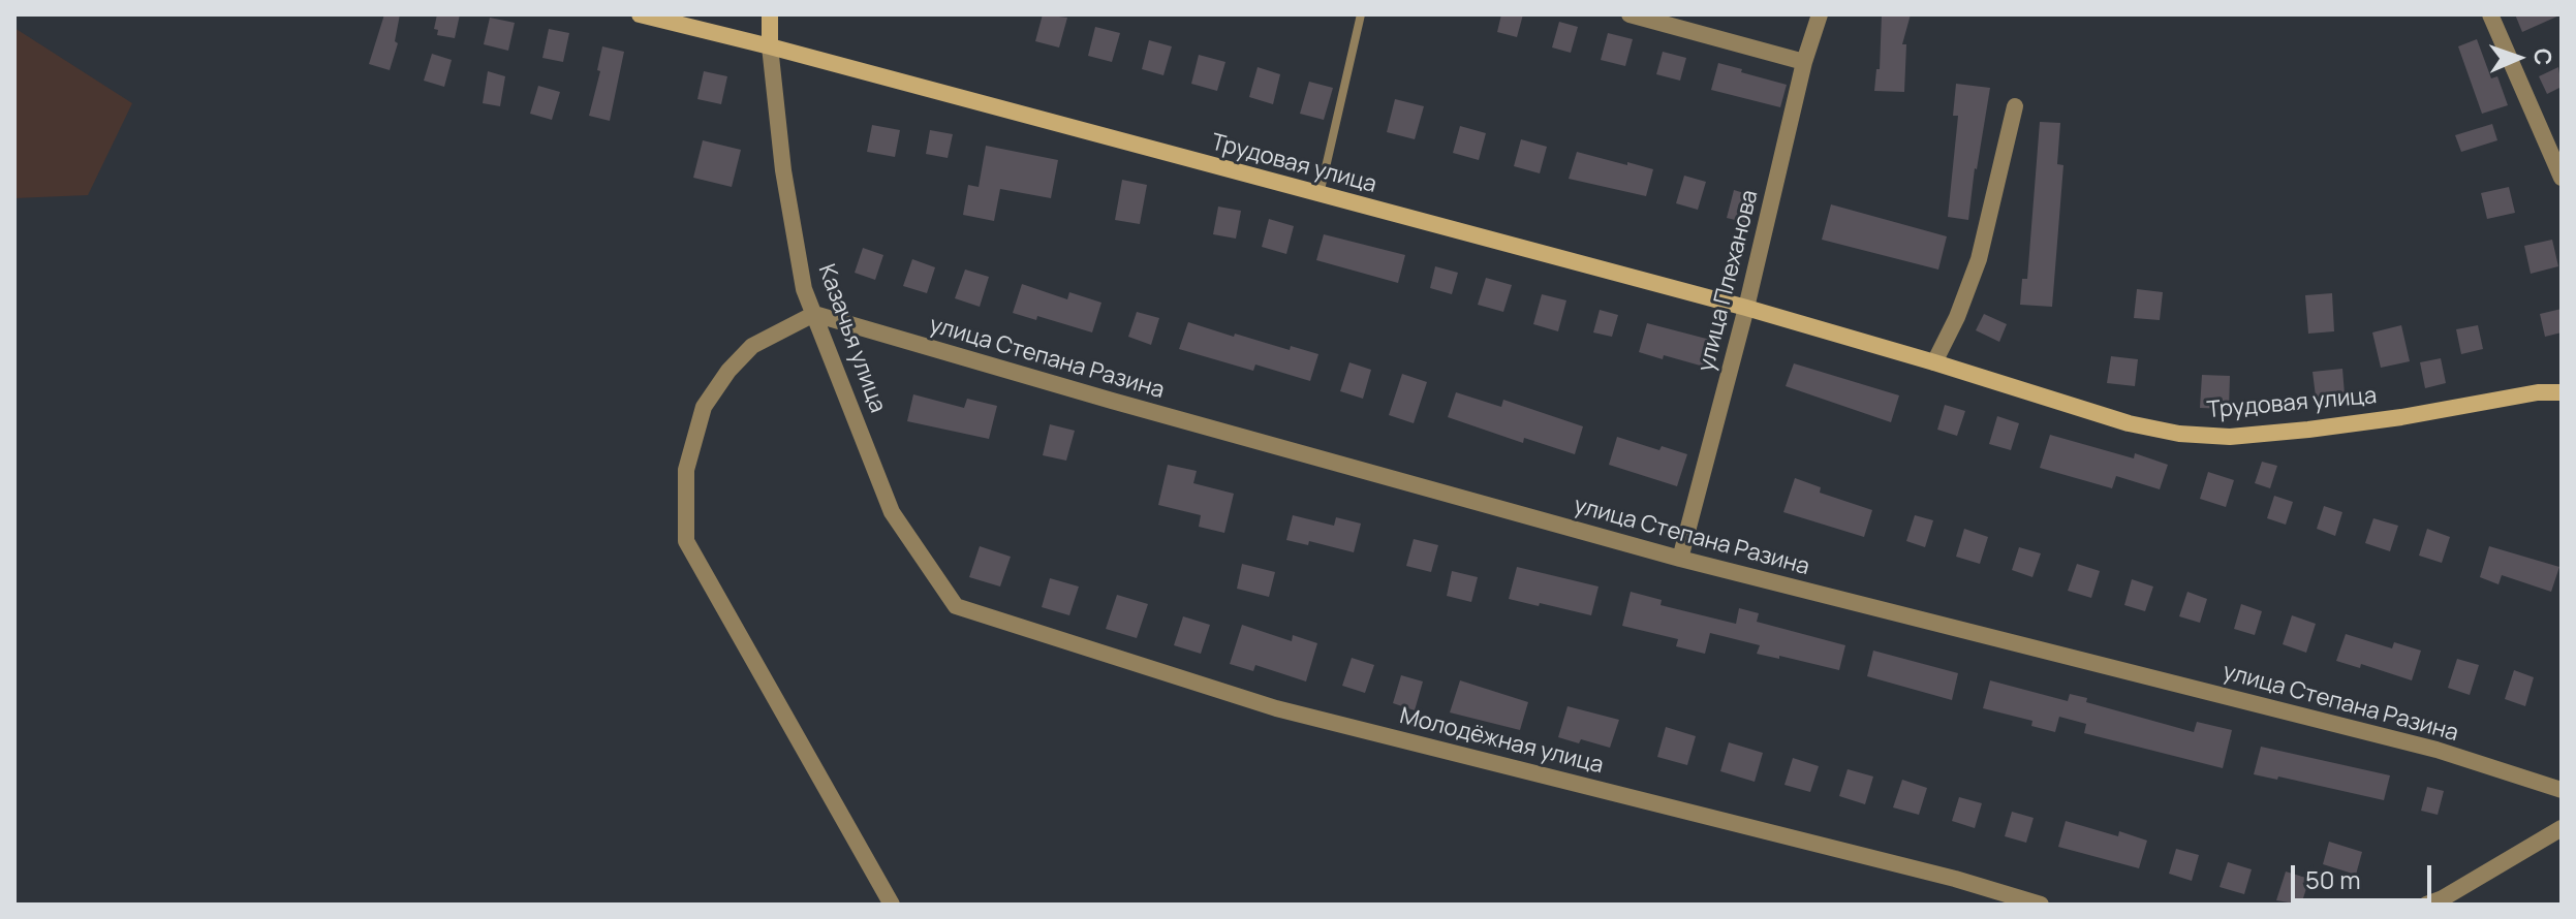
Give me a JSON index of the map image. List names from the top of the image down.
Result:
{
  "streets": {
    "street": [
      "Трудовая улица",
      "улица Плеханова",
      "Казачья улица",
      "улица Степана Разина",
      "Молодёжная улица"
    ]
  },
  "crossings": [
    ["Трудовая улица", "улица Плеханова"],
    ["Трудовая улица", "Казачья улица"],
    ["улица Плеханова", "улица Степана Разина"],
    ["Казачья улица", "улица Степана Разина"],
    ["Казачья улица", "Молодёжная улица"]
  ],
  "scale_bar": "50 m",
  "north": "right"
}
